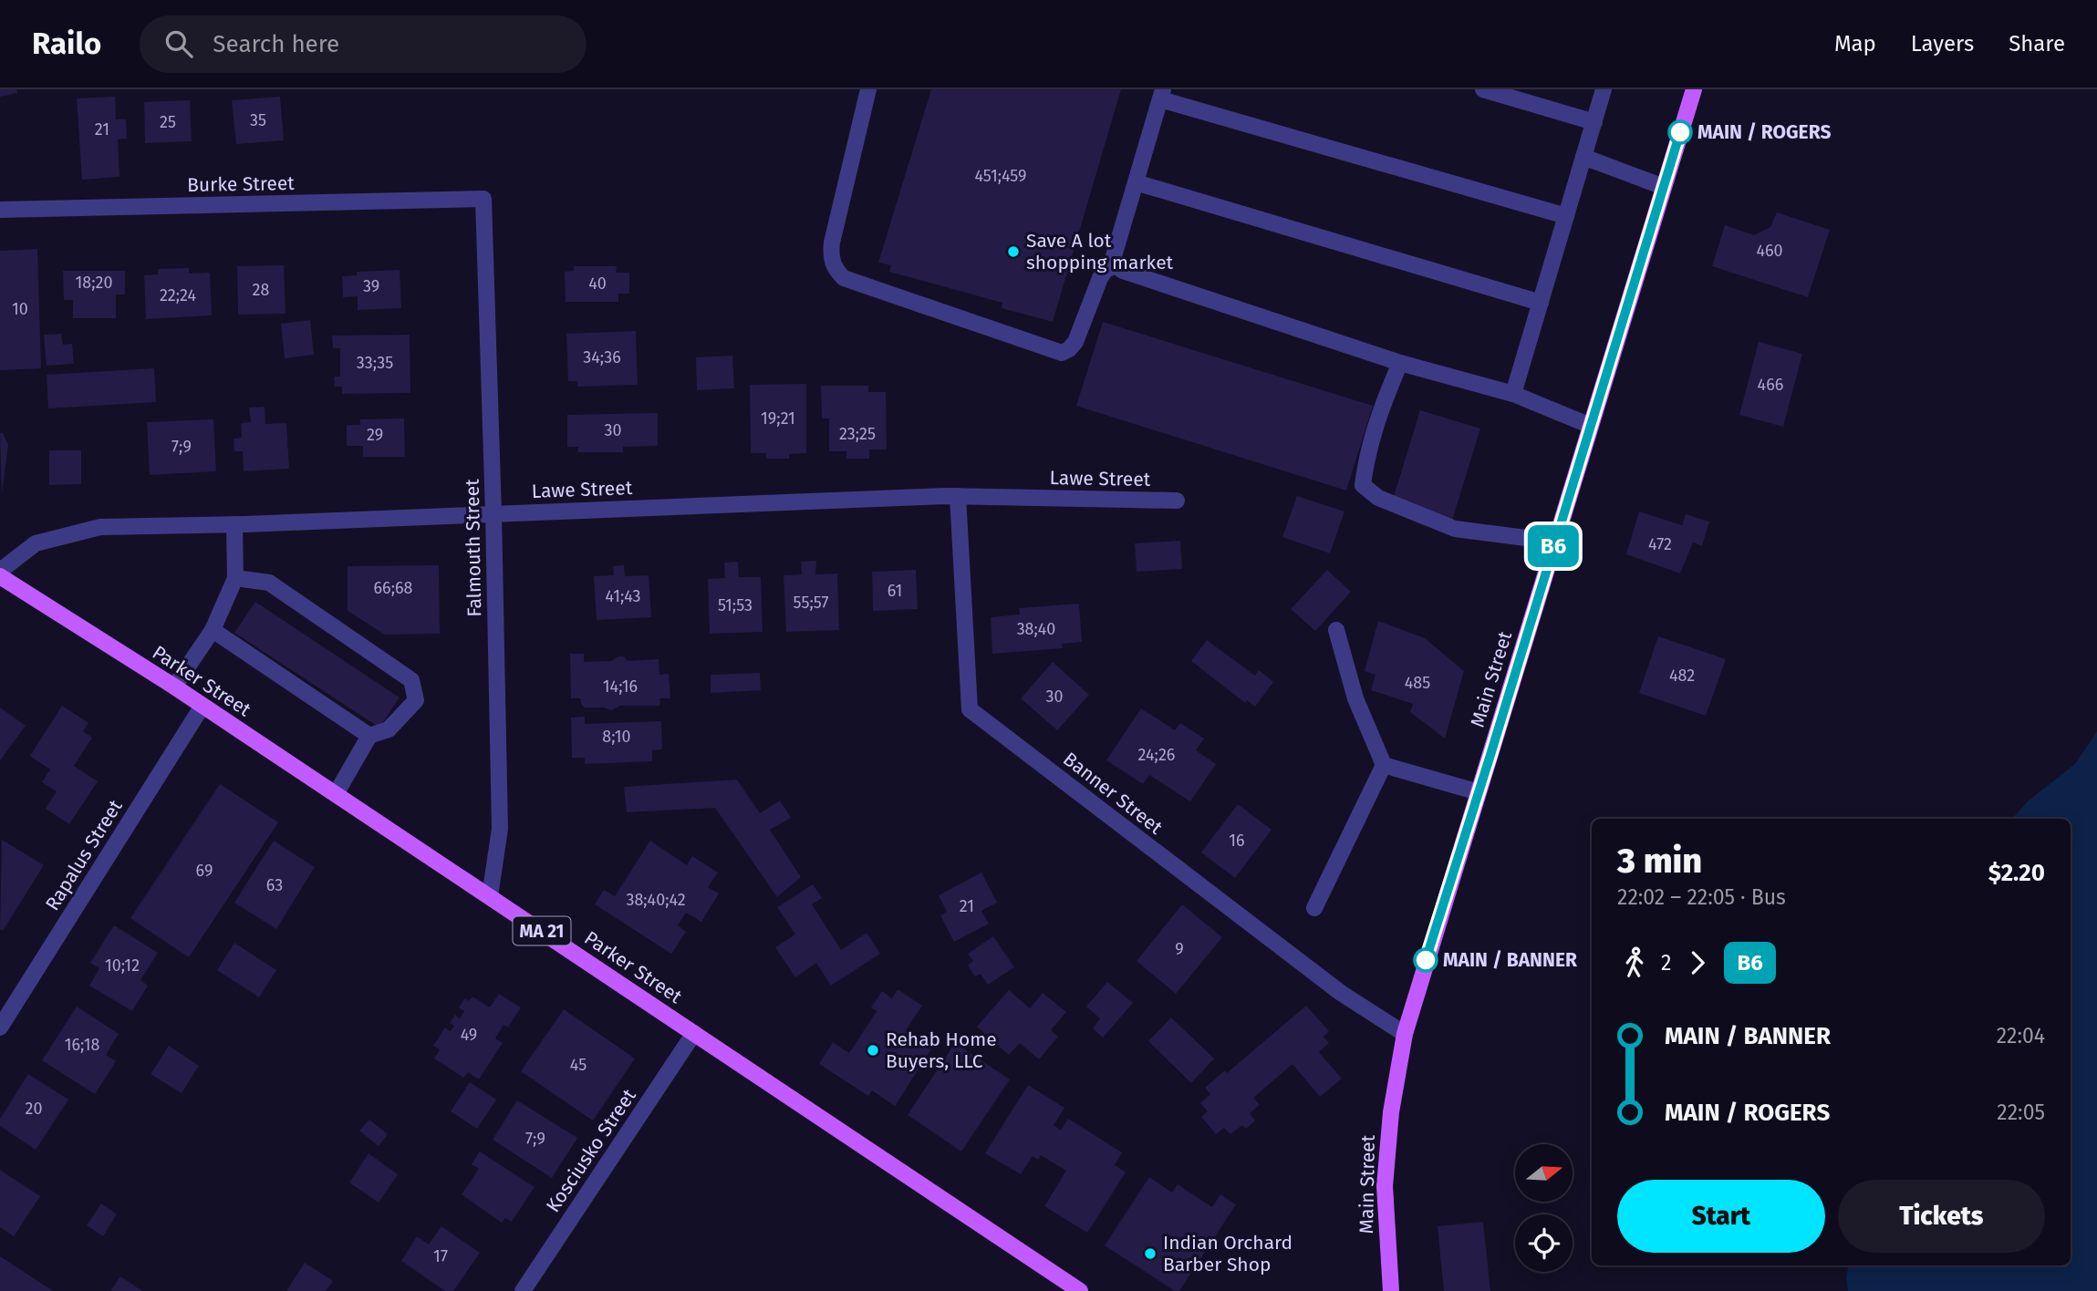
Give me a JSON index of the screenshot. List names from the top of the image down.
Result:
{
  "streets": {
    "main road": ["Main Street", "Parker Street", "MA 21"],
    "street": [
      "Burke Street",
      "Lawe Street",
      "Falmouth Street",
      "Banner Street",
      "Rapalus Street",
      "Kosciusko Street"
    ]
  },
  "crossings": [
    ["Burke Street", "Falmouth Street"],
    ["Lawe Street", "Falmouth Street"],
    ["Lawe Street", "Parker Street"],
    ["Lawe Street", "Banner Street"],
    ["Falmouth Street", "Parker Street"],
    ["Main Street", "Banner Street"],
    ["Parker Street", "Rapalus Street"],
    ["Parker Street", "Kosciusko Street"]
  ],
  "places": [
    "MAIN / ROGERS",
    "Save A lot shopping market",
    "MAIN / BANNER",
    "Rehab Home Buyers, LLC",
    "Indian Orchard Barber Shop"
  ],
  "lines": ["bus line B6"],
  "house_numbers": [
    "35",
    "25",
    "21",
    "451;459",
    "460",
    "18;20",
    "40",
    "39",
    "28",
    "22;24",
    "10",
    "34;36",
    "33;35",
    "466",
    "19;21",
    "30",
    "23;25",
    "29",
    "7;9",
    "472",
    "66;68",
    "61",
    "41;43",
    "55;57",
    "51;53",
    "38;40",
    "482",
    "485",
    "14;16",
    "30",
    "8;10",
    "24;26",
    "16",
    "69",
    "63",
    "38;40;42",
    "21",
    "9",
    "10;12",
    "49",
    "16;18",
    "45",
    "20",
    "7;9",
    "17"
  ],
  "north": "right",
  "page": {
    "header": "Railo",
    "search": "Search here",
    "nav": ["Map", "Layers", "Share"],
    "on_map": "B6",
    "heading": ["3 min", "22:02 – 22:05 · Bus", "$2.20"],
    "legs": ["2", "B6"],
    "list": [
      {
        "name": "MAIN / BANNER",
        "value": "22:04"
      },
      {
        "name": "MAIN / ROGERS",
        "value": "22:05"
      }
    ],
    "buttons": ["Start", "Tickets"]
  }
}
